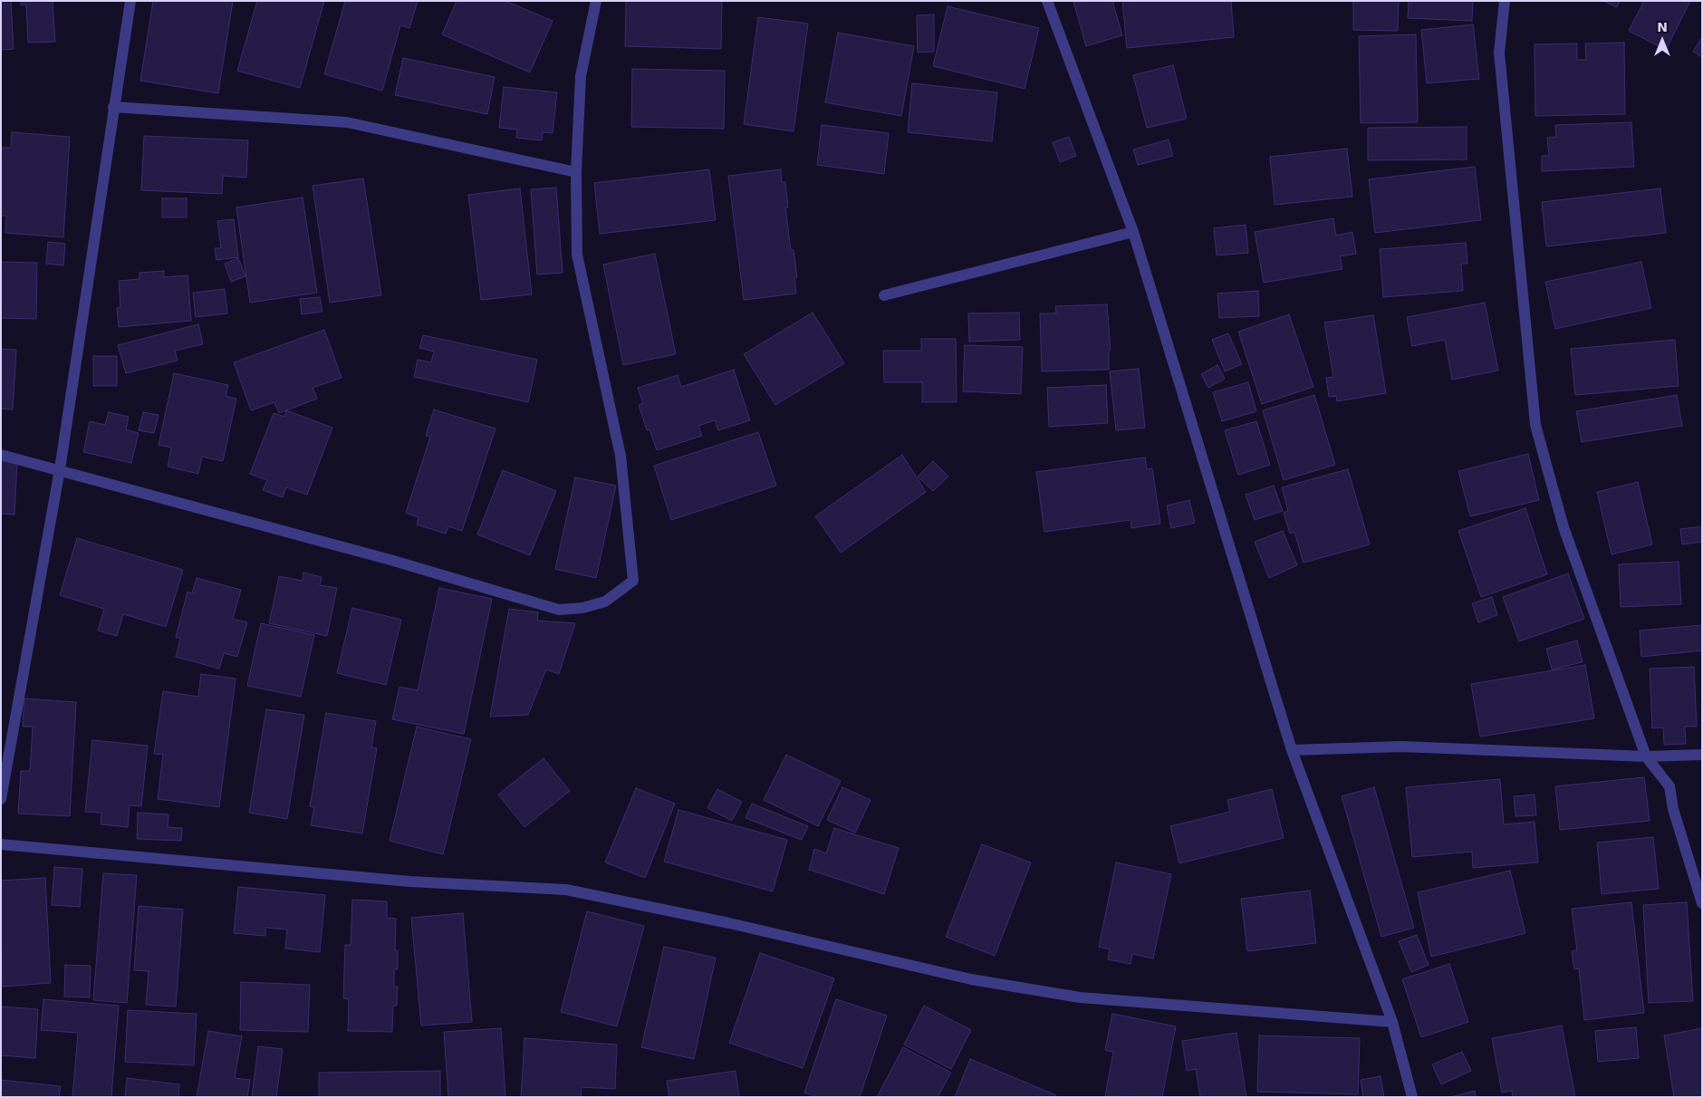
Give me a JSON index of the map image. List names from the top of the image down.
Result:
{
  "north": "top"
}
